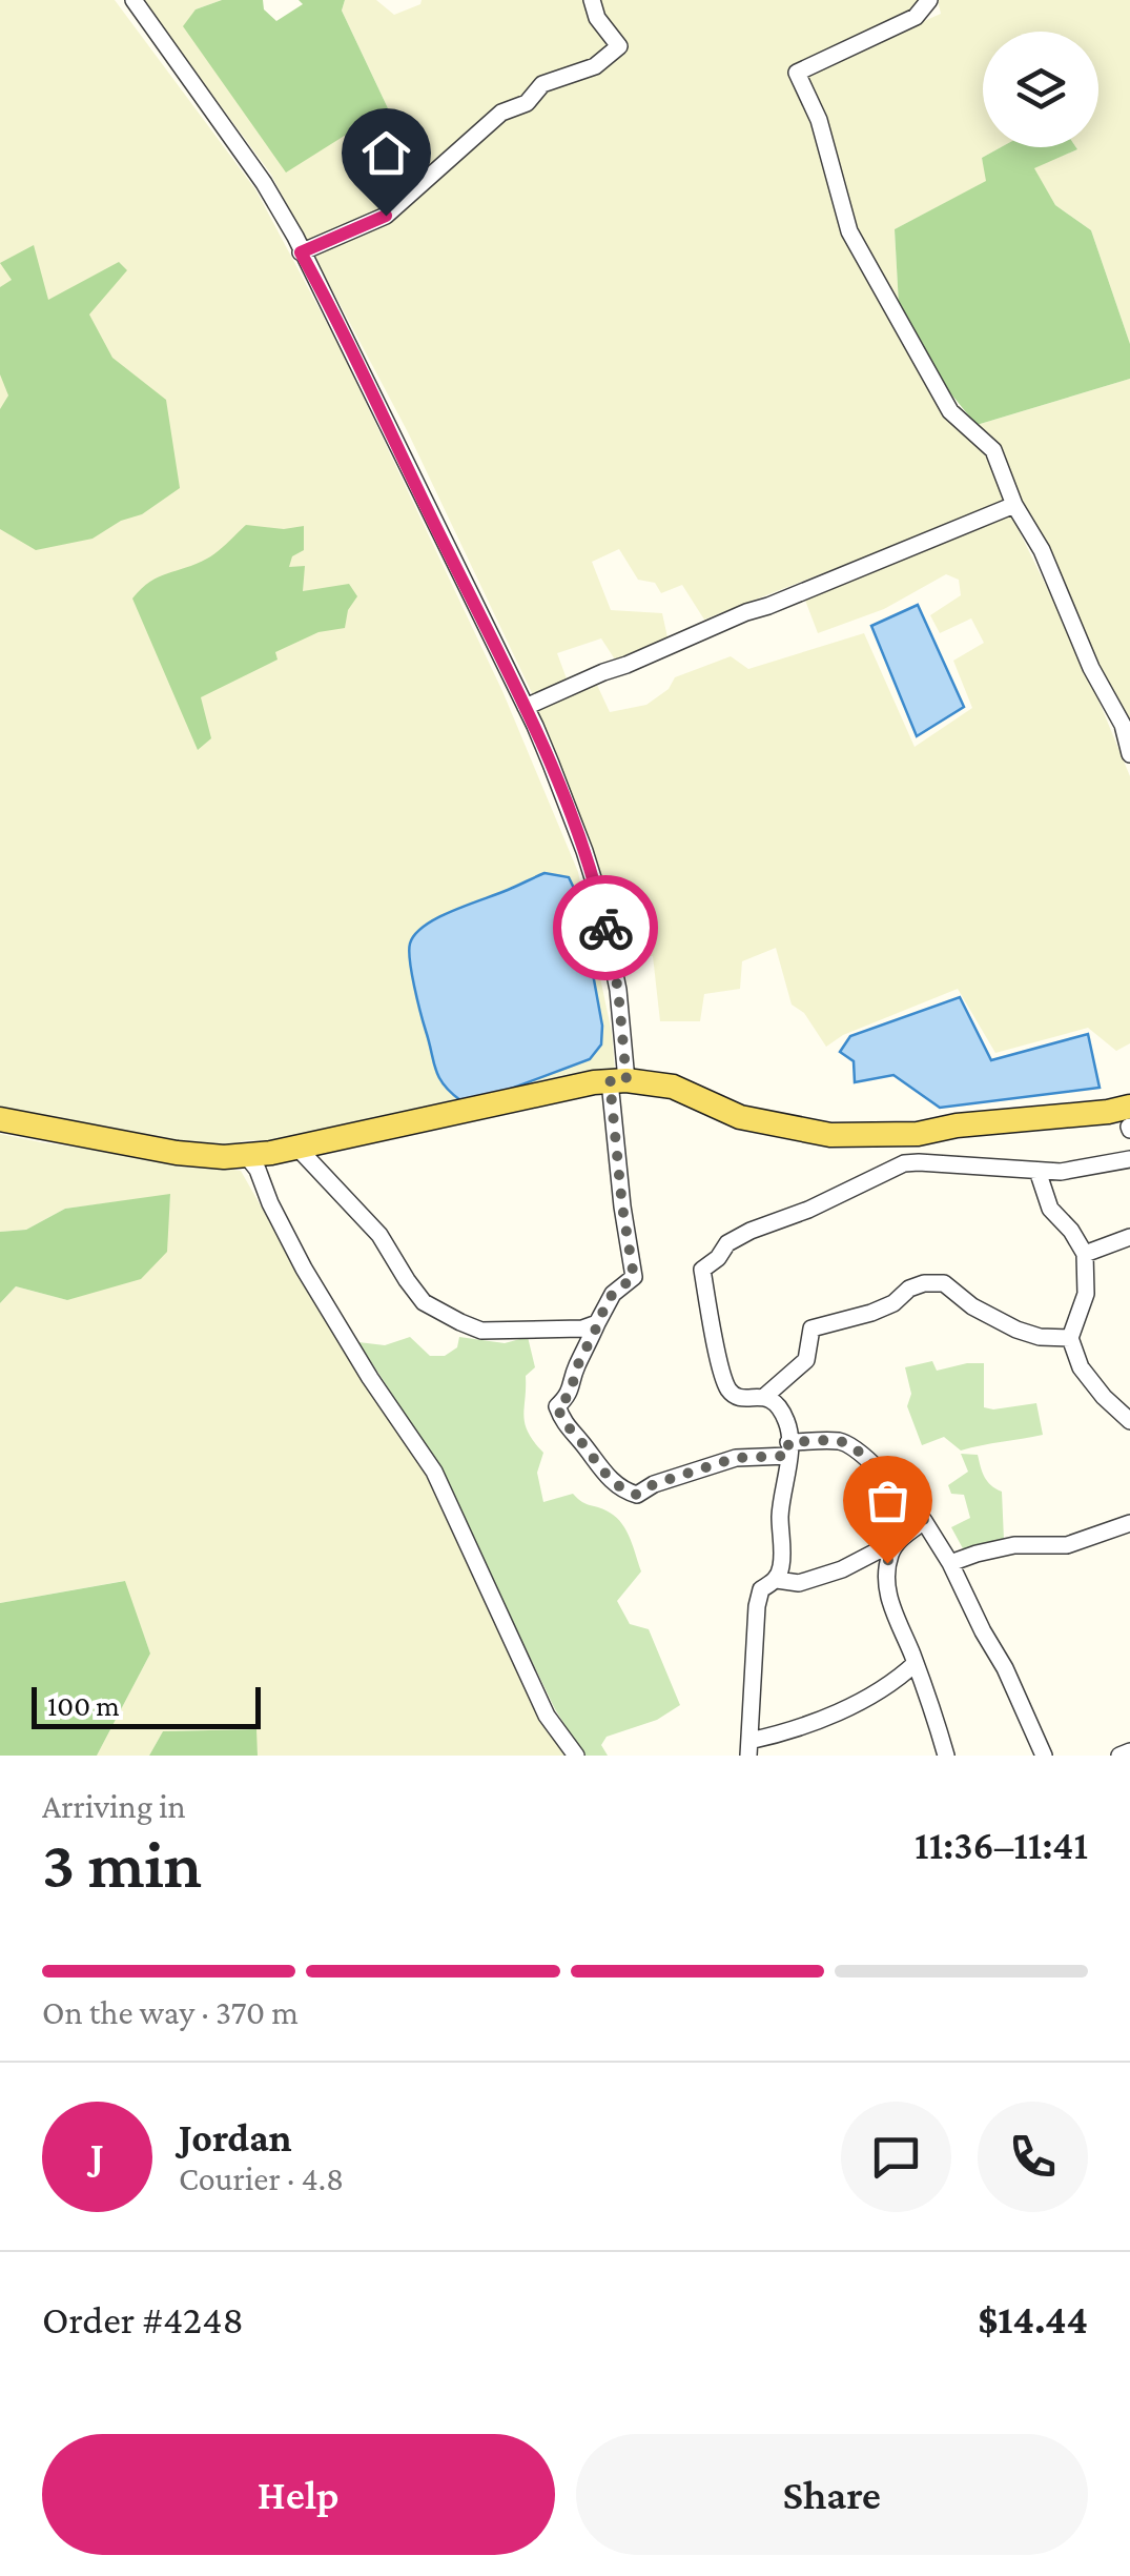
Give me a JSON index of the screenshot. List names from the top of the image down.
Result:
{
  "scale_bar": "100 m",
  "page": {
    "scale": "100 m",
    "heading": ["3 min", "Arriving in", "11:36–11:41"],
    "panel": [
      "Jordan",
      "Courier · 4.8",
      "Order #4248",
      "$14.44"
    ],
    "bar": "On the way · 370 m",
    "round": "J",
    "buttons": ["Help", "Share"]
  }
}
